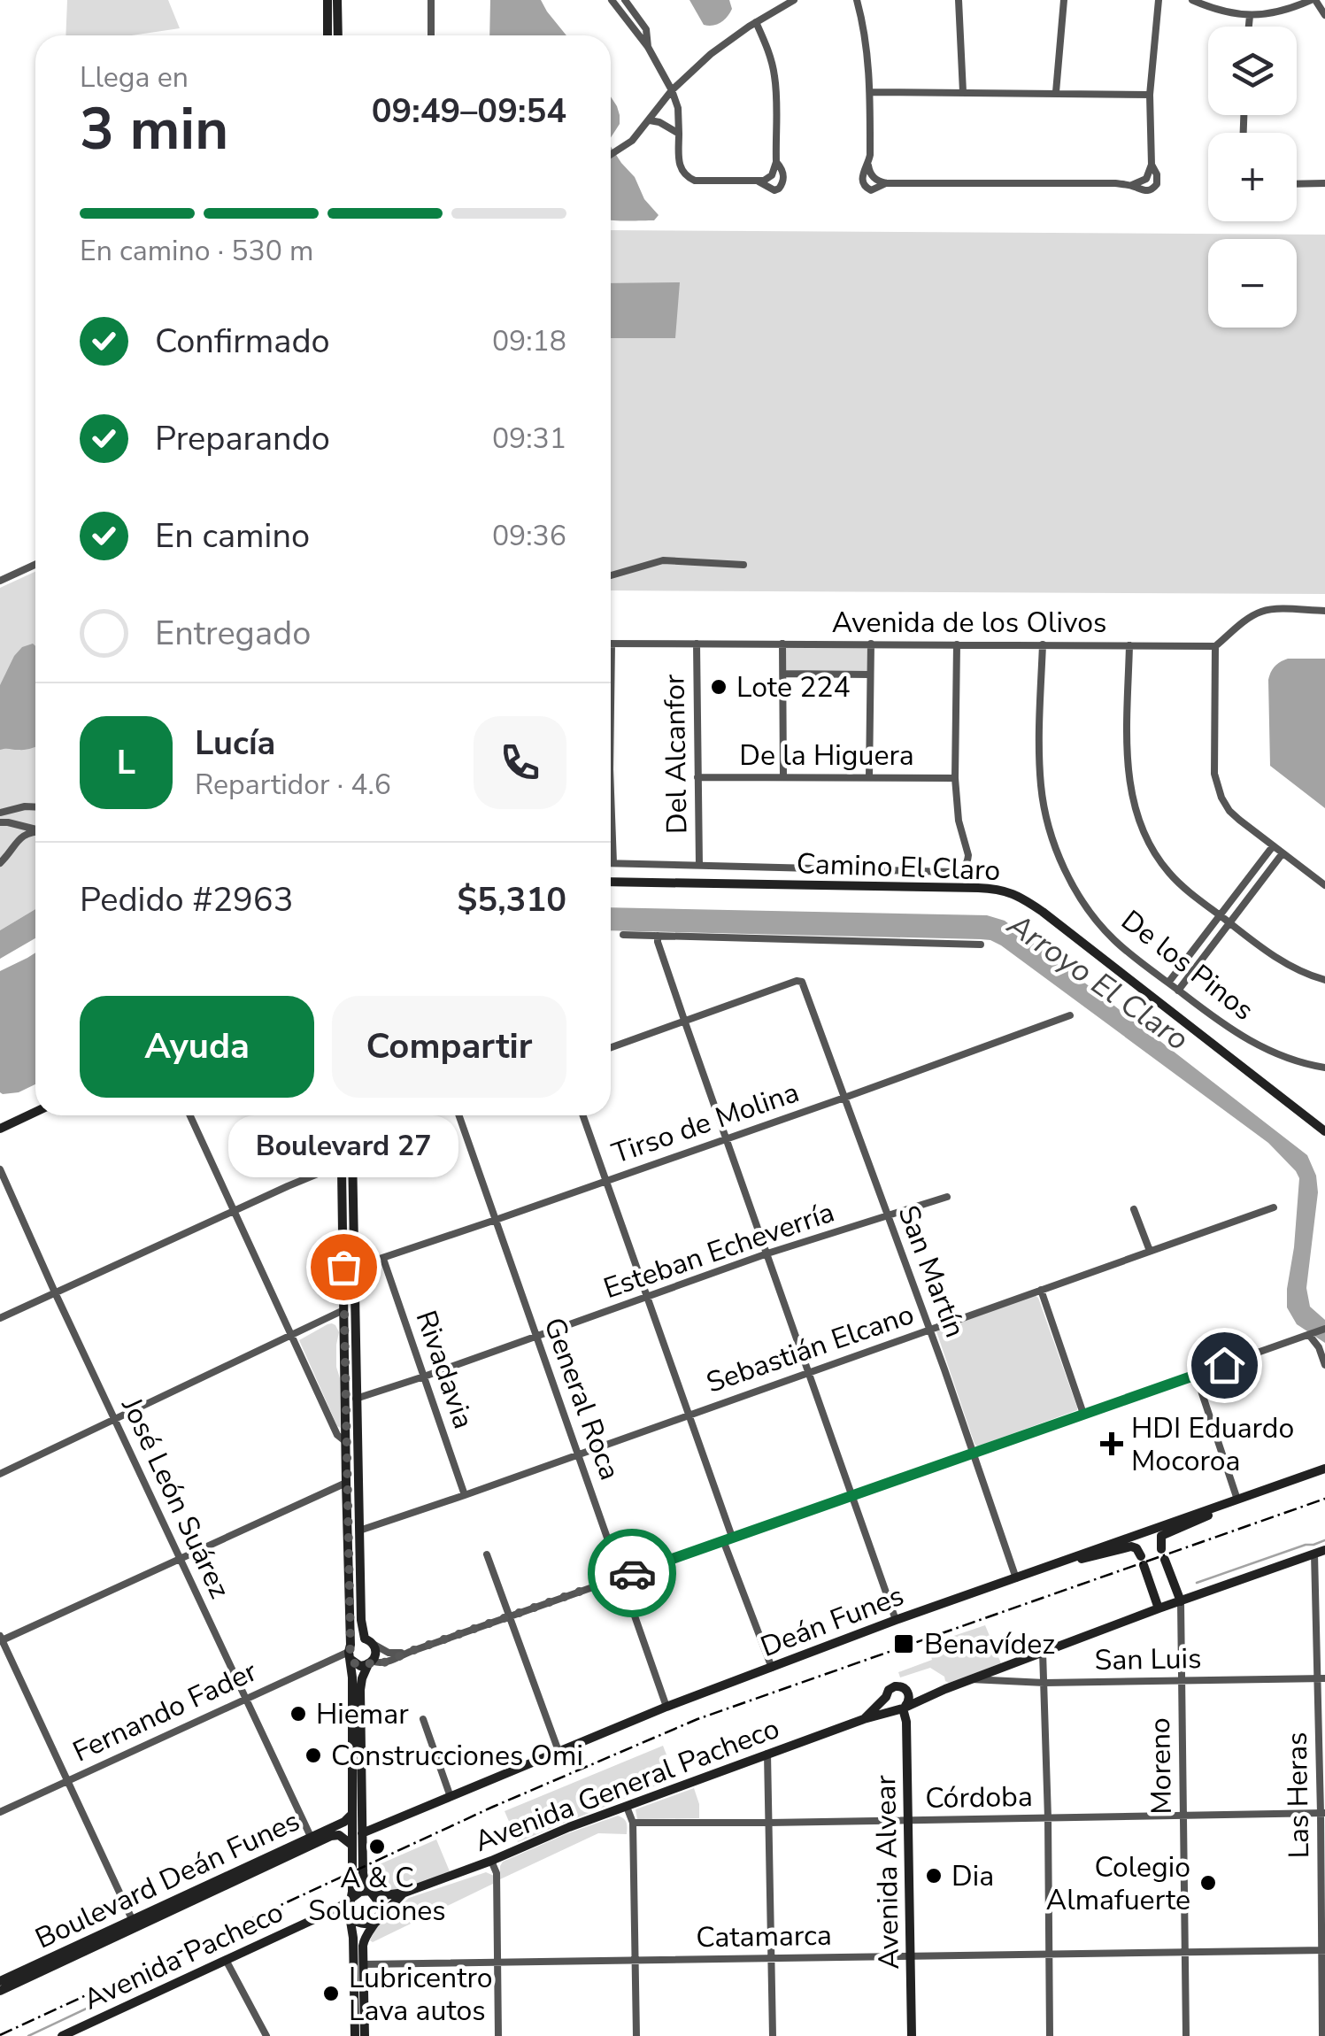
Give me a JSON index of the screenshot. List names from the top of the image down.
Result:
{
  "streets": {
    "main road": [
      "Camino El Claro",
      "Deán Funes",
      "Avenida General Pacheco",
      "Avenida Alvear",
      "Boulevard Deán Funes",
      "Avenida Pacheco"
    ],
    "street": [
      "Avenida de los Olivos",
      "Del Alcanfor",
      "De la Higuera",
      "De los Pinos",
      "Tirso de Molina",
      "Esteban Echeverría",
      "San Martín",
      "Sebastián Elcano",
      "Rivadavia",
      "General Roca",
      "José León Suárez",
      "San Luis",
      "Fernando Fader",
      "Moreno",
      "Las Heras",
      "Córdoba",
      "Catamarca"
    ]
  },
  "crossings": [
    ["Avenida de los Olivos", "Del Alcanfor"],
    ["Avenida de los Olivos", "De los Pinos"],
    ["Del Alcanfor", "De la Higuera"],
    ["Tirso de Molina", "San Martín"],
    ["Tirso de Molina", "Rivadavia"],
    ["Tirso de Molina", "General Roca"],
    ["Esteban Echeverría", "San Martín"],
    ["Esteban Echeverría", "Rivadavia"],
    ["Esteban Echeverría", "General Roca"],
    ["San Martín", "Sebastián Elcano"],
    ["San Martín", "Deán Funes"],
    ["Sebastián Elcano", "Rivadavia"],
    ["Sebastián Elcano", "General Roca"],
    ["General Roca", "Deán Funes"],
    ["José León Suárez", "Fernando Fader"],
    ["José León Suárez", "Boulevard Deán Funes"],
    ["San Luis", "Moreno"],
    ["San Luis", "Avenida General Pacheco"],
    ["San Luis", "Las Heras"],
    ["Moreno", "Avenida General Pacheco"],
    ["Moreno", "Córdoba"],
    ["Moreno", "Catamarca"],
    ["Avenida General Pacheco", "Las Heras"],
    ["Avenida General Pacheco", "Avenida Alvear"],
    ["Avenida General Pacheco", "Avenida Pacheco"],
    ["Las Heras", "Córdoba"],
    ["Las Heras", "Catamarca"],
    ["Córdoba", "Avenida Alvear"],
    ["Avenida Alvear", "Catamarca"]
  ],
  "water": ["Arroyo El Claro"],
  "places": {
    "other": [
      "Lote 224",
      "Boulevard 27",
      "Hiemar",
      "Construcciones Omi",
      "A & C Soluciones",
      "Dia",
      "Colegio Almafuerte",
      "Lubricentro Lava autos"
    ],
    "health": ["HDI Eduardo Mocoroa"],
    "transit": ["Benavídez"]
  },
  "page": {
    "map_buttons": ["+", "−"],
    "heading": ["3 min", "Llega en", "09:49–09:54"],
    "panel": [
      "Lucía",
      "Repartidor · 4.6",
      "Pedido #2963",
      "$5,310"
    ],
    "bar": "En camino · 530 m",
    "list": [
      ["Confirmado", "09:18"],
      ["Preparando", "09:31"],
      ["En camino", "09:36"],
      "Entregado"
    ],
    "round": "L",
    "buttons": ["Ayuda", "Compartir"],
    "bubble": "Boulevard 27"
  }
}
